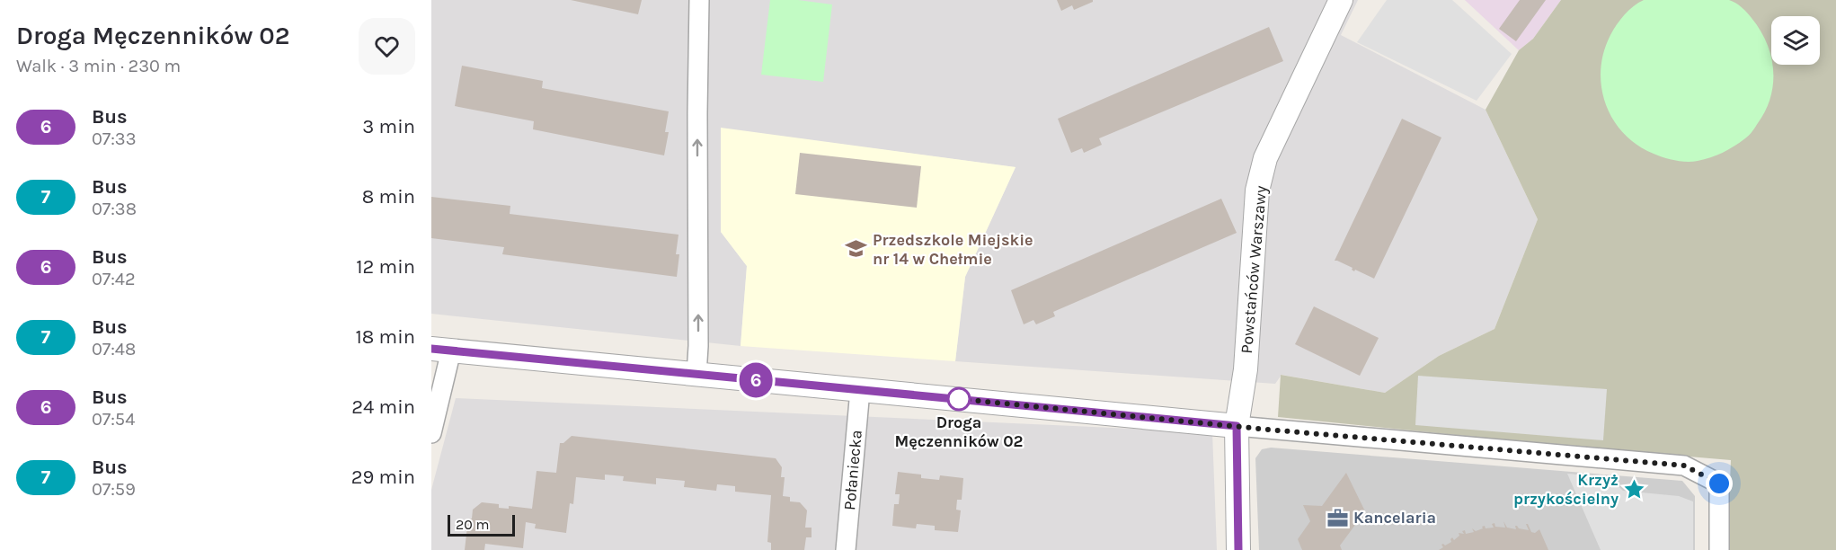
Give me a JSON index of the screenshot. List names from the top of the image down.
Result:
{
  "streets": {
    "street": ["Powstańców Warszawy", "Połaniecka"]
  },
  "places": {
    "school or university": ["Przedszkole Miejskie nr 14 w Chełmie"],
    "other": ["Droga Męczenników 02"],
    "place": ["Krzyż przykościelny"],
    "office": ["Kancelaria"]
  },
  "lines": ["bus line 6"],
  "scale_bar": "20 m",
  "page": {
    "heading": ["Droga Męczenników 02", "Walk · 3 min · 230 m"],
    "on_map": "6",
    "list": [
      {
        "mark": "6",
        "name": "Bus",
        "note": "07:33",
        "value": "3 min"
      },
      {
        "mark": "7",
        "name": "Bus",
        "note": "07:38",
        "value": "8 min"
      },
      {
        "mark": "6",
        "name": "Bus",
        "note": "07:42",
        "value": "12 min"
      },
      {
        "mark": "7",
        "name": "Bus",
        "note": "07:48",
        "value": "18 min"
      },
      {
        "mark": "6",
        "name": "Bus",
        "note": "07:54",
        "value": "24 min"
      },
      {
        "mark": "7",
        "name": "Bus",
        "note": "07:59",
        "value": "29 min"
      }
    ],
    "scale": "20 m"
  }
}
